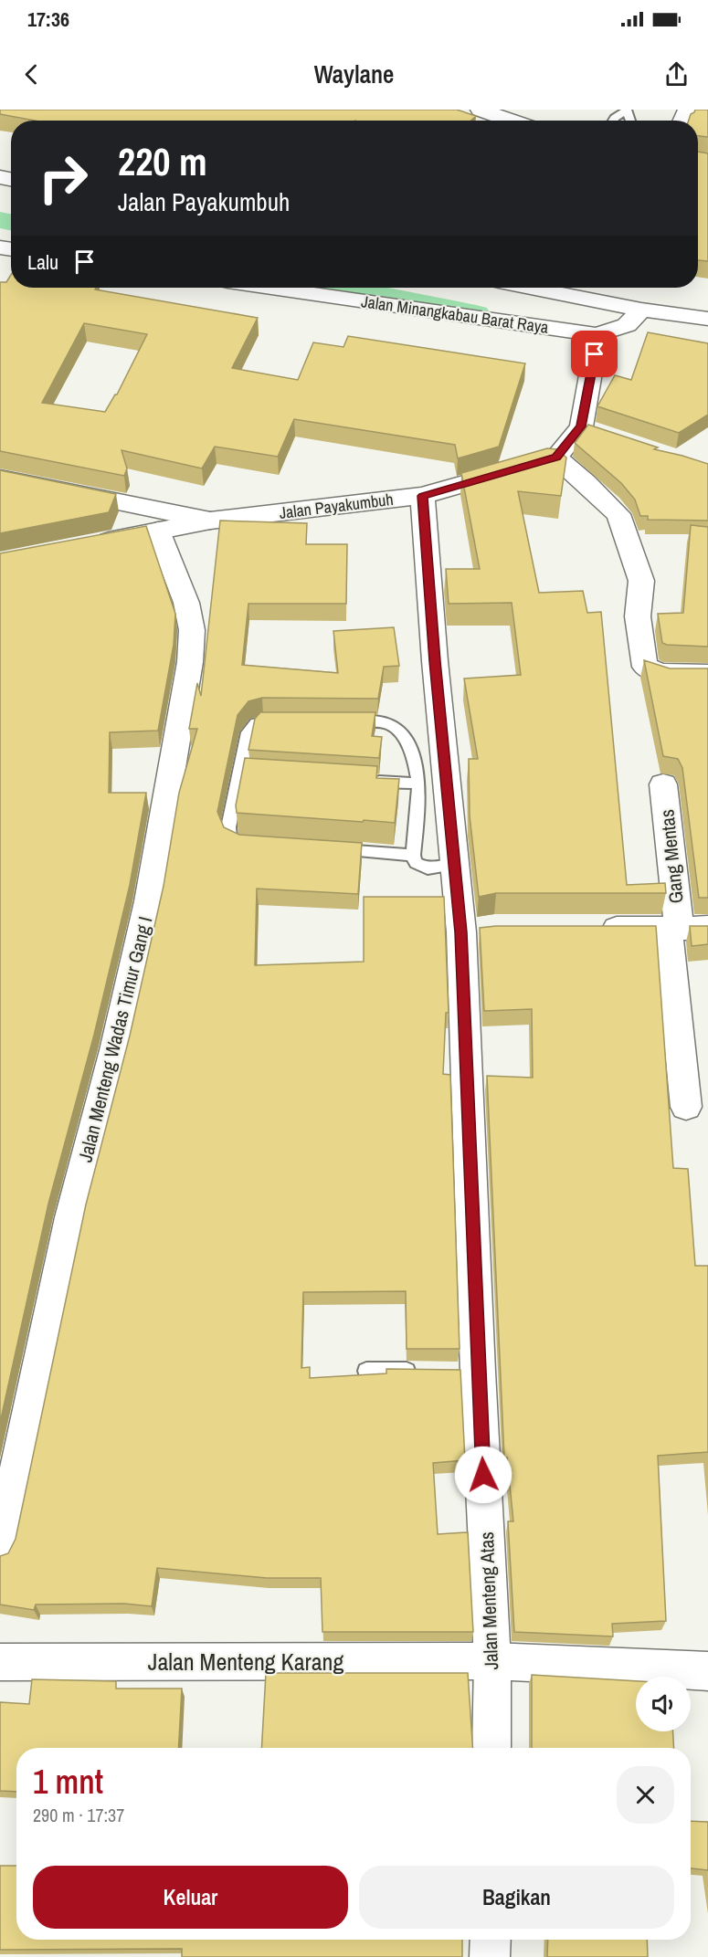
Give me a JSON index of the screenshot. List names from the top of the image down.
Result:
{
  "streets": {
    "street": [
      "Jalan Minangkabau Barat Raya",
      "Jalan Payakumbuh",
      "Gang Mentas",
      "Jalan Menteng Wadas Timur Gang I",
      "Jalan Menteng Atas",
      "Jalan Menteng Karang"
    ]
  },
  "crossings": [
    ["Jalan Payakumbuh", "Jalan Menteng Atas"],
    ["Jalan Menteng Atas", "Jalan Menteng Karang"]
  ],
  "page": {
    "status": "17:36",
    "header": "Waylane",
    "turn": ["220 m", "Jalan Payakumbuh"],
    "then": "Lalu",
    "heading": ["1 mnt", "290 m · 17:37"],
    "buttons": ["Keluar", "Bagikan"]
  }
}
